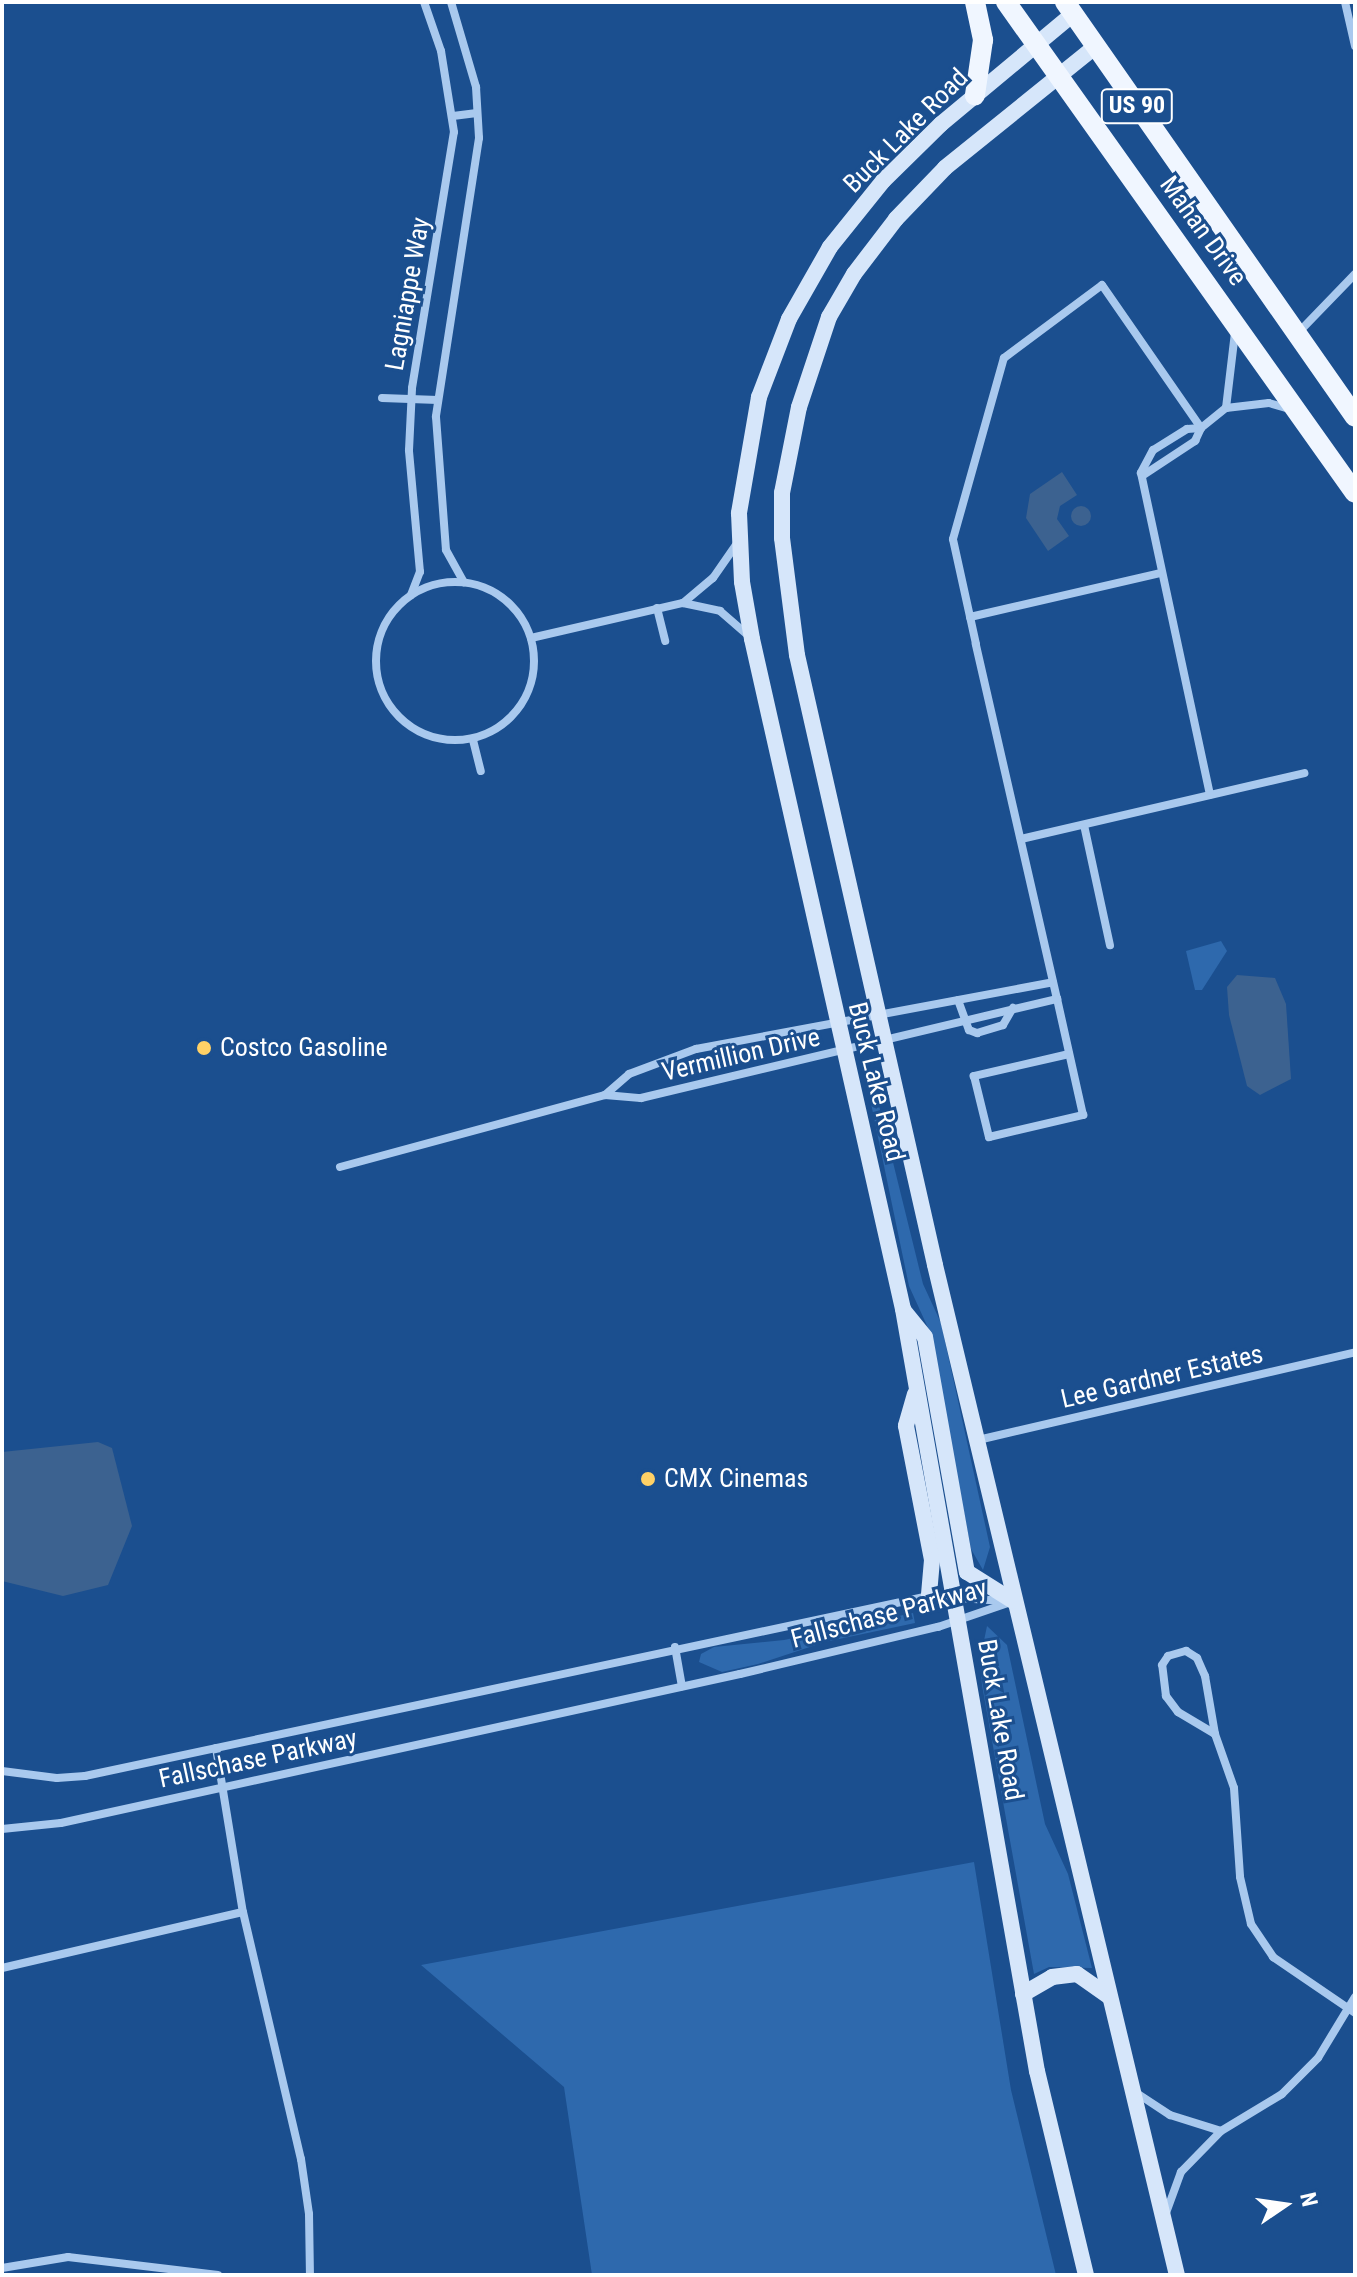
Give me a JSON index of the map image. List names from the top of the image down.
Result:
{
  "streets": {
    "main road": ["US 90", "Buck Lake Road", "Mahan Drive"],
    "street": [
      "Lagniappe Way",
      "Vermillion Drive",
      "Lee Gardner Estates",
      "Fallschase Parkway"
    ]
  },
  "crossings": [
    ["Buck Lake Road", "Mahan Drive"],
    ["Buck Lake Road", "Vermillion Drive"],
    ["Buck Lake Road", "Lee Gardner Estates"],
    ["Buck Lake Road", "Fallschase Parkway"]
  ],
  "places": ["Costco Gasoline", "CMX Cinemas"],
  "north": "right"
}
